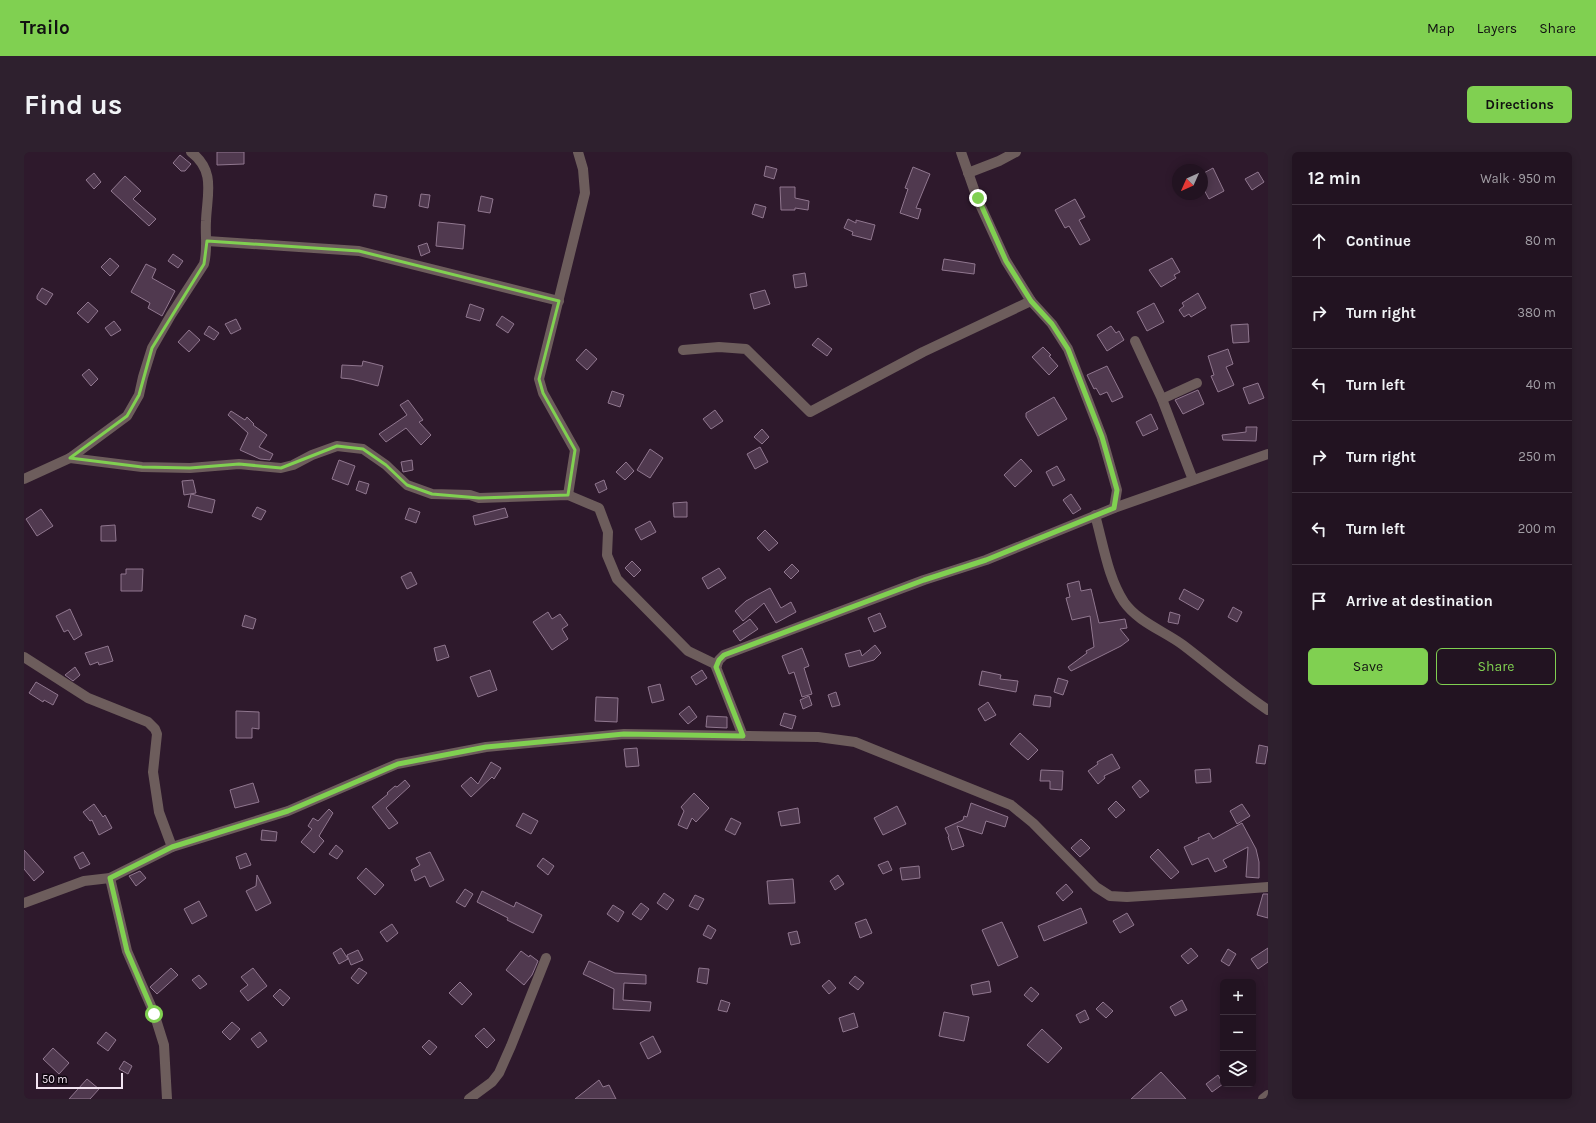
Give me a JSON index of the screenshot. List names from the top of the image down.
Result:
{
  "scale_bar": "50 m",
  "north": "bottom left",
  "page": {
    "header": "Trailo",
    "nav": ["Map", "Layers", "Share"],
    "buttons": [
      "Directions",
      ["Save", "Share"]
    ],
    "title": "Find us",
    "heading": ["12 min", "Walk · 950 m"],
    "list": [
      ["Continue", "80 m"],
      ["Turn right", "380 m"],
      ["Turn left", "40 m"],
      ["Turn right", "250 m"],
      ["Turn left", "200 m"],
      "Arrive at destination"
    ],
    "map_buttons": ["+", "−"],
    "scale": "50 m"
  }
}
